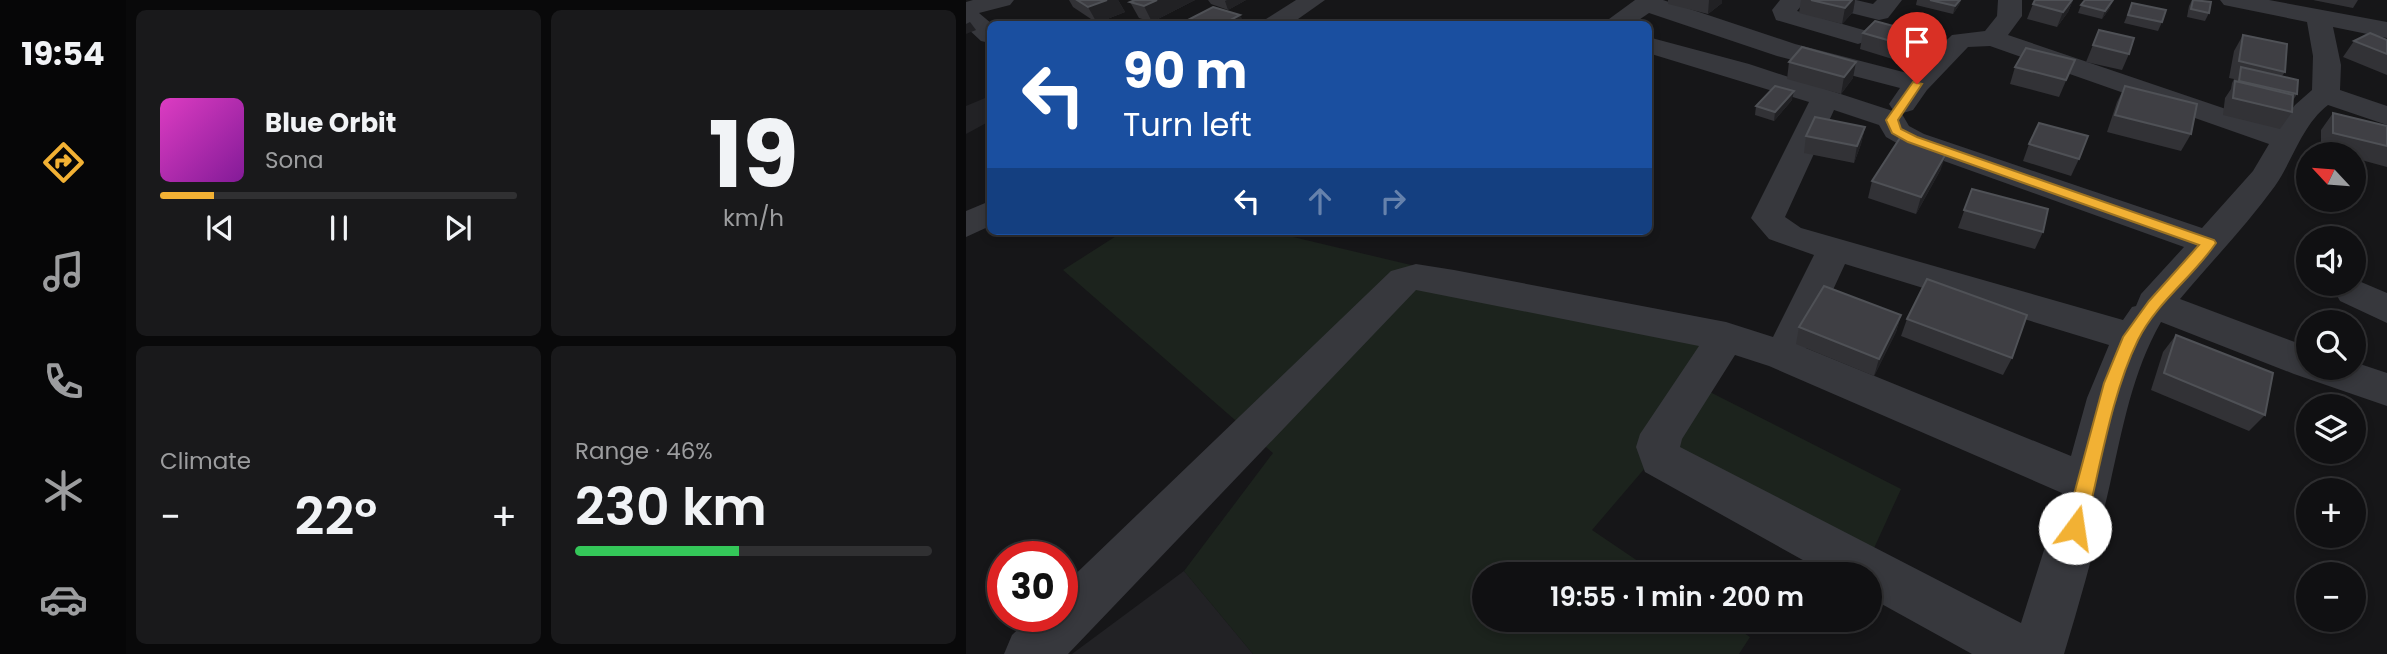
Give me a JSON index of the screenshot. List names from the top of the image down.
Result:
{
  "north": "top left",
  "page": {
    "tabs": "19:54",
    "tile": [
      ["19", "km/h"],
      "Climate",
      ["Range · 46%", "230 km"]
    ],
    "turn": ["90 m", "Turn left"],
    "song": ["Blue Orbit", "Sona"],
    "map_buttons": ["+", "−"],
    "heat": ["−", "22°", "+"],
    "limit": "30",
    "trip": "19:55 · 1 min · 200 m"
  }
}
